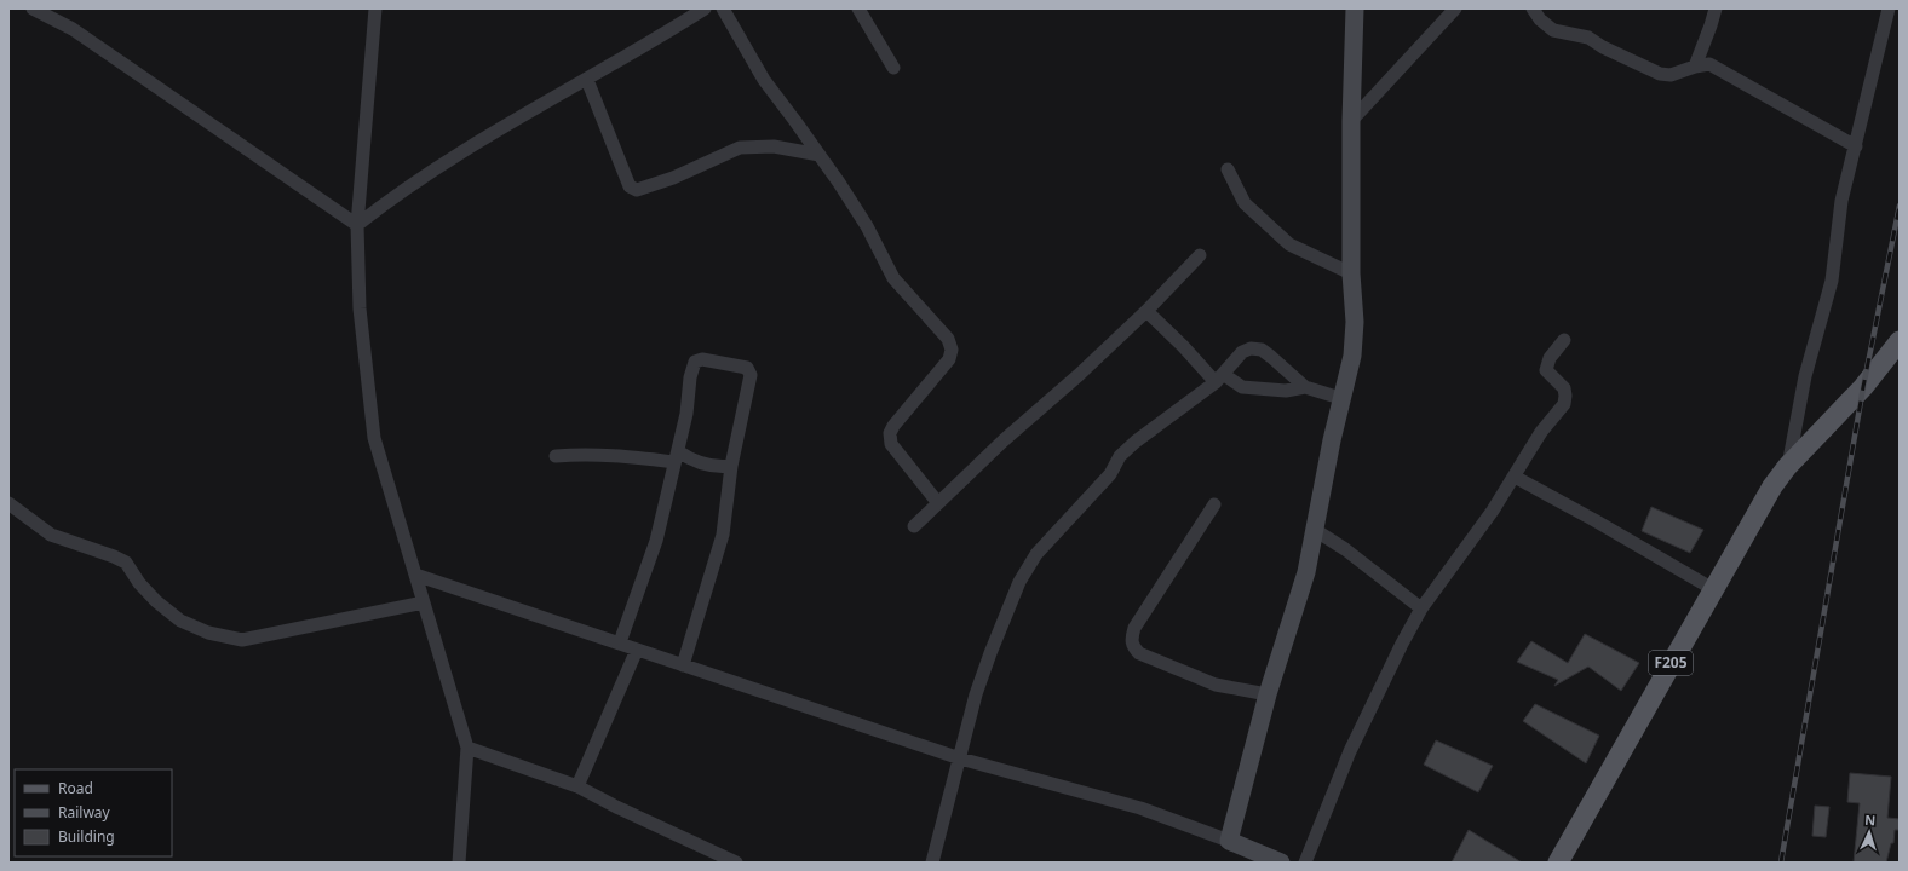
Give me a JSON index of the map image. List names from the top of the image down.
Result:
{
  "streets": {
    "main road": ["F205"]
  },
  "legend": ["Road", "Railway", "Building"],
  "north": "top"
}
